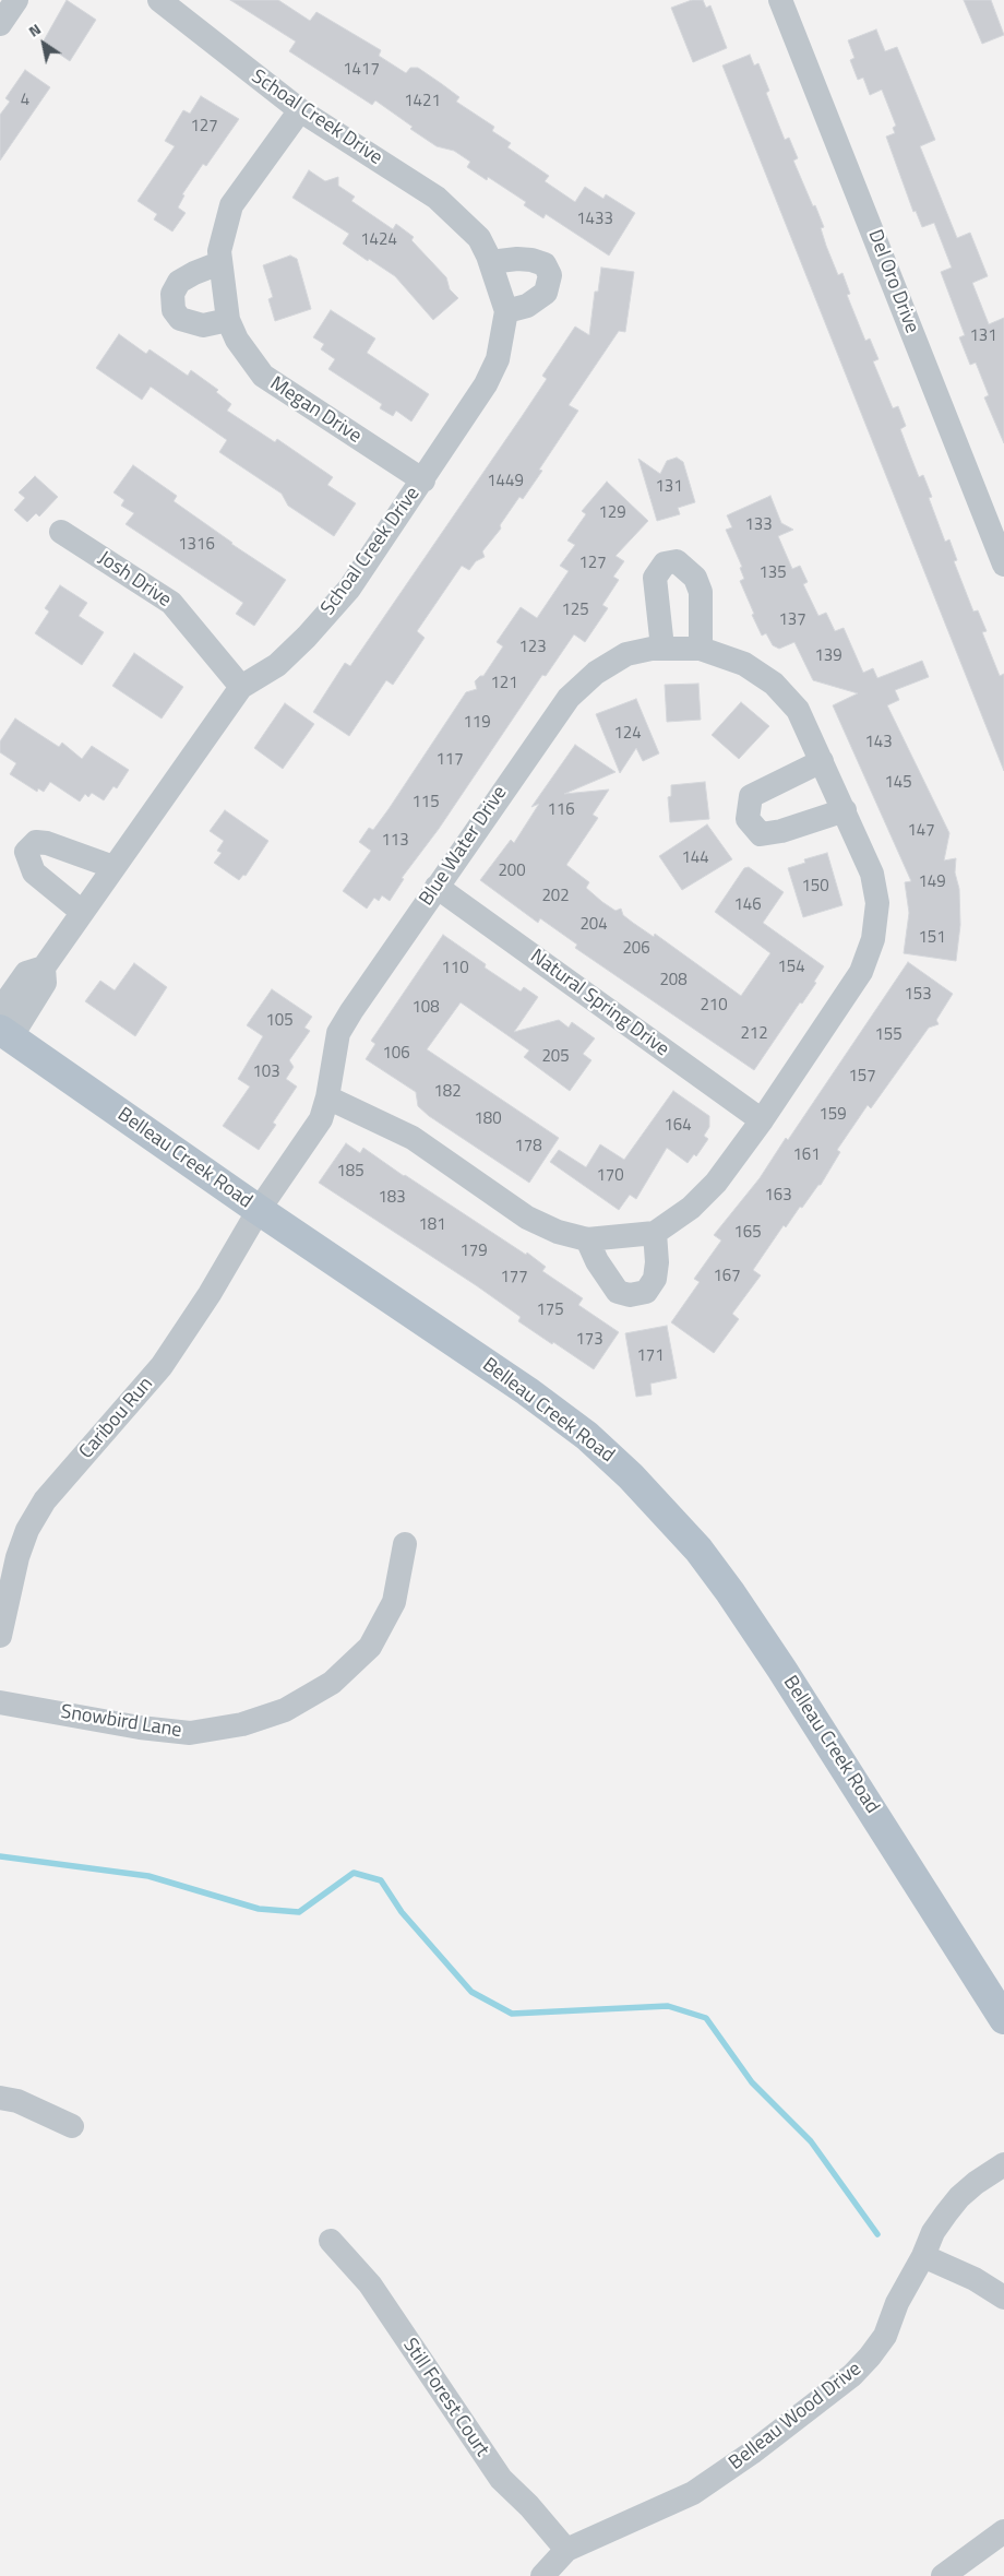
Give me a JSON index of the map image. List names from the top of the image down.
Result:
{
  "streets": {
    "main road": ["Belleau Creek Road"],
    "street": [
      "Schoal Creek Drive",
      "Del Oro Drive",
      "Megan Drive",
      "Josh Drive",
      "Blue Water Drive",
      "Natural Spring Drive",
      "Caribou Run",
      "Snowbird Lane",
      "Still Forest Court",
      "Belleau Wood Drive"
    ]
  },
  "crossings": [
    ["Schoal Creek Drive", "Megan Drive"],
    ["Schoal Creek Drive", "Josh Drive"],
    ["Schoal Creek Drive", "Belleau Creek Road"],
    ["Blue Water Drive", "Natural Spring Drive"],
    ["Blue Water Drive", "Belleau Creek Road"],
    ["Blue Water Drive", "Caribou Run"],
    ["Belleau Creek Road", "Caribou Run"],
    ["Still Forest Court", "Belleau Wood Drive"]
  ],
  "house_numbers": [
    "1417",
    "4",
    "1421",
    "127",
    "1433",
    "1424",
    "131",
    "1449",
    "131",
    "129",
    "133",
    "1316",
    "127",
    "135",
    "125",
    "137",
    "123",
    "139",
    "121",
    "119",
    "124",
    "143",
    "117",
    "145",
    "115",
    "116",
    "147",
    "113",
    "144",
    "200",
    "149",
    "150",
    "202",
    "146",
    "204",
    "151",
    "206",
    "154",
    "110",
    "208",
    "153",
    "210",
    "108",
    "105",
    "212",
    "155",
    "106",
    "205",
    "103",
    "157",
    "182",
    "159",
    "180",
    "164",
    "178",
    "161",
    "185",
    "170",
    "163",
    "183",
    "181",
    "165",
    "179",
    "167",
    "177",
    "175",
    "173",
    "171"
  ],
  "north": "top left"
}
